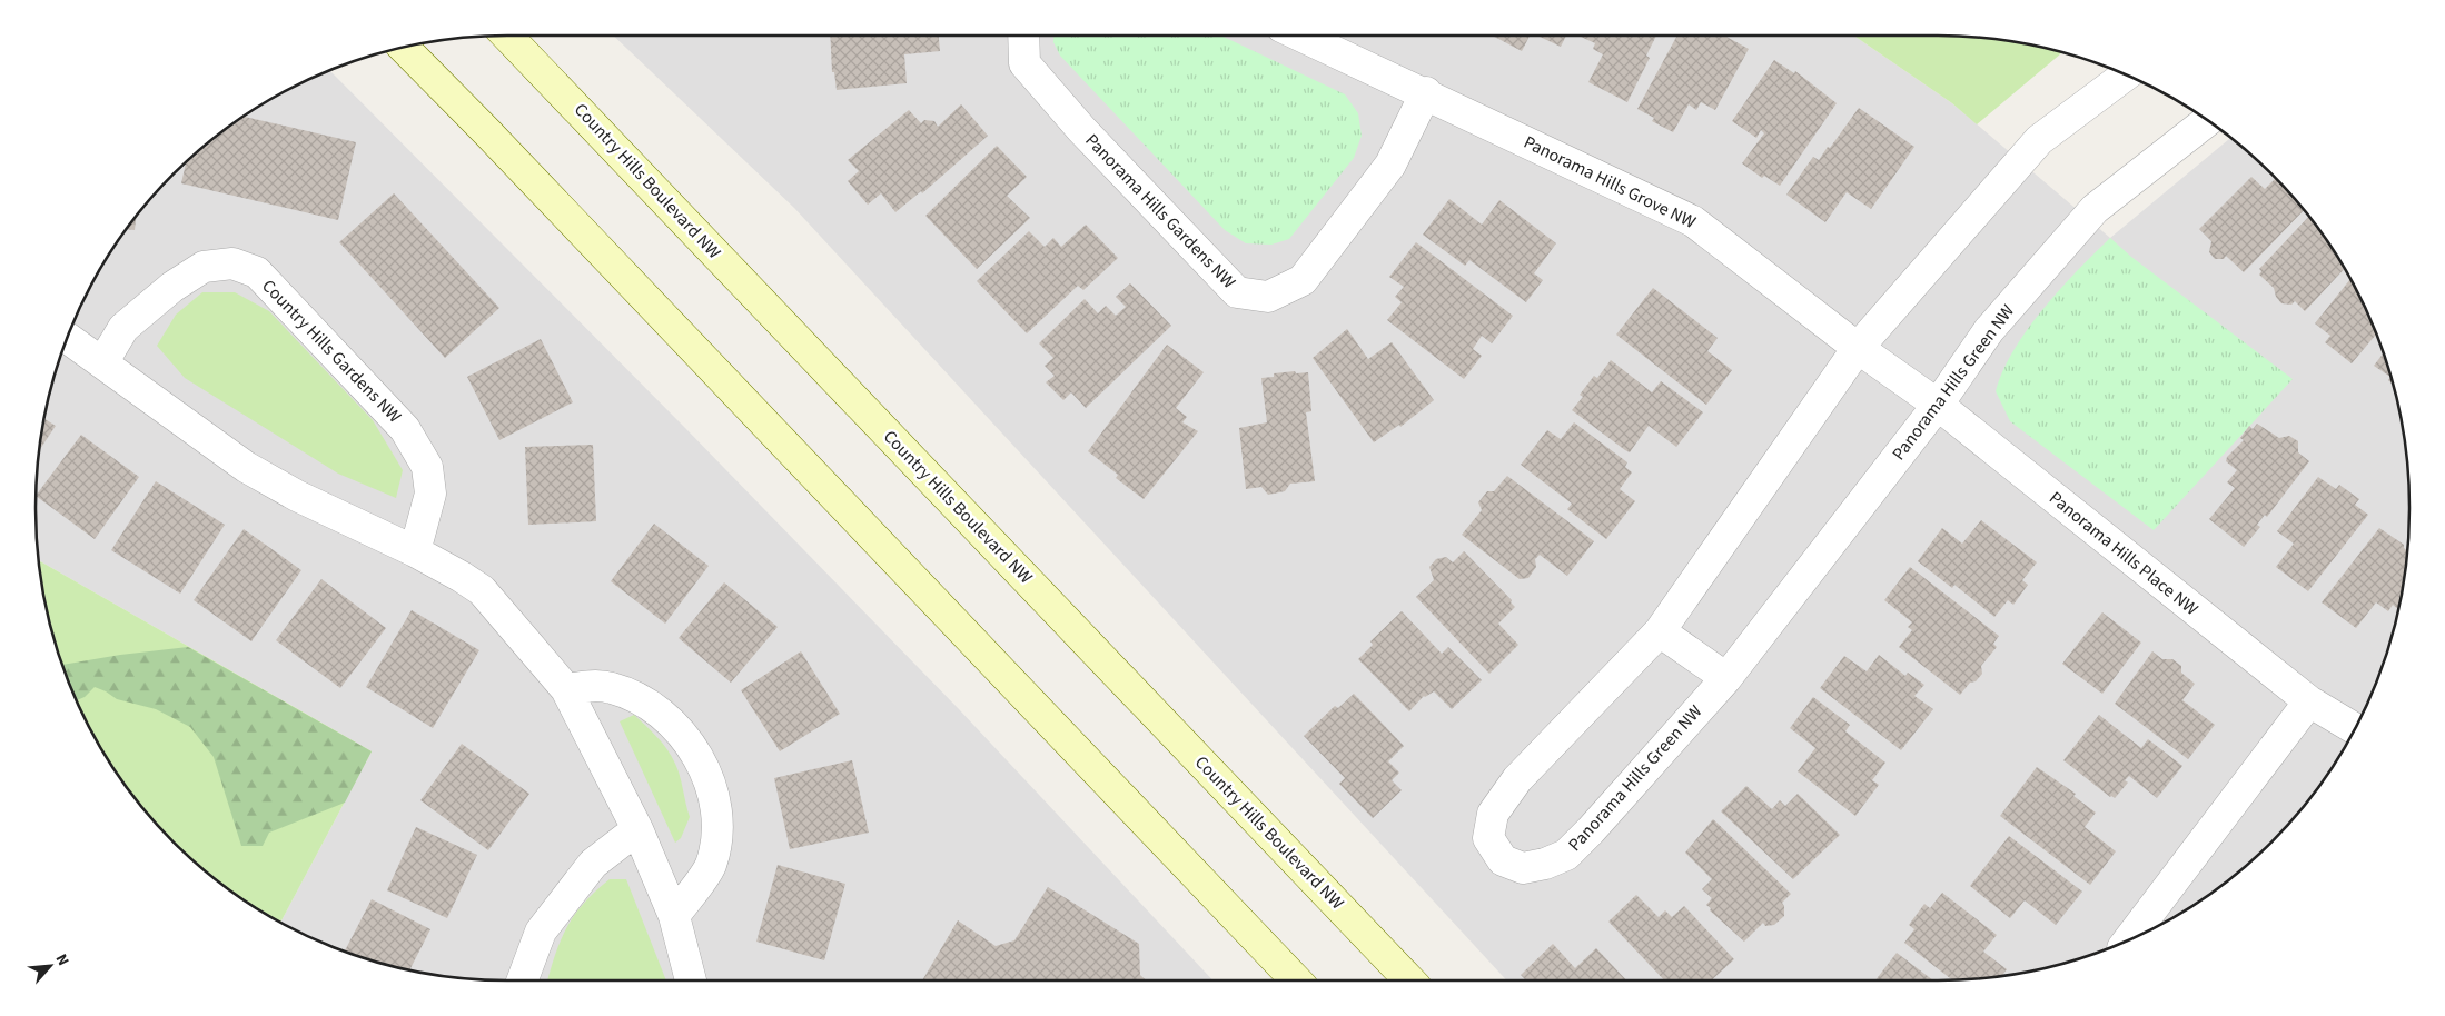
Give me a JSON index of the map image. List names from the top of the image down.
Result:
{
  "streets": {
    "main road": ["Country Hills Boulevard NW"],
    "street": [
      "Panorama Hills Grove NW",
      "Panorama Hills Gardens NW",
      "Country Hills Gardens NW",
      "Panorama Hills Green NW",
      "Panorama Hills Place NW"
    ]
  },
  "crossings": [
    ["Panorama Hills Grove NW", "Panorama Hills Gardens NW"],
    ["Panorama Hills Grove NW", "Panorama Hills Green NW"],
    ["Panorama Hills Grove NW", "Panorama Hills Place NW"],
    ["Panorama Hills Green NW", "Panorama Hills Place NW"]
  ],
  "north": "top right"
}
